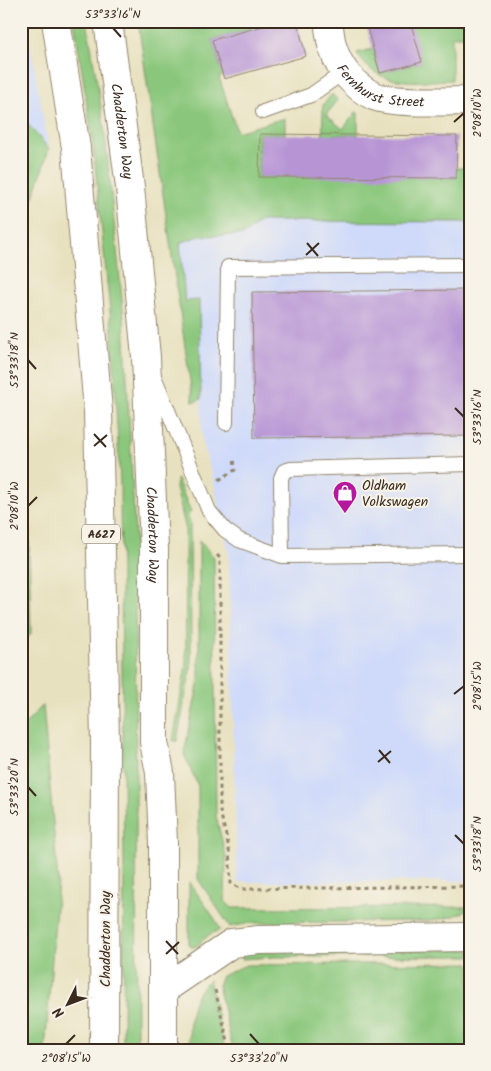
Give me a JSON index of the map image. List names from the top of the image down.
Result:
{
  "streets": {
    "main road": ["Fernhurst Street", "Chadderton Way", "A627"]
  },
  "places": {
    "shop": ["Oldham Volkswagen"]
  },
  "north": "bottom left",
  "coordinates": [
    "53°33'16\"N",
    "2°08'10\"W",
    "53°33'18\"N",
    "2°08'15\"W",
    "53°33'20\"N"
  ]
}
